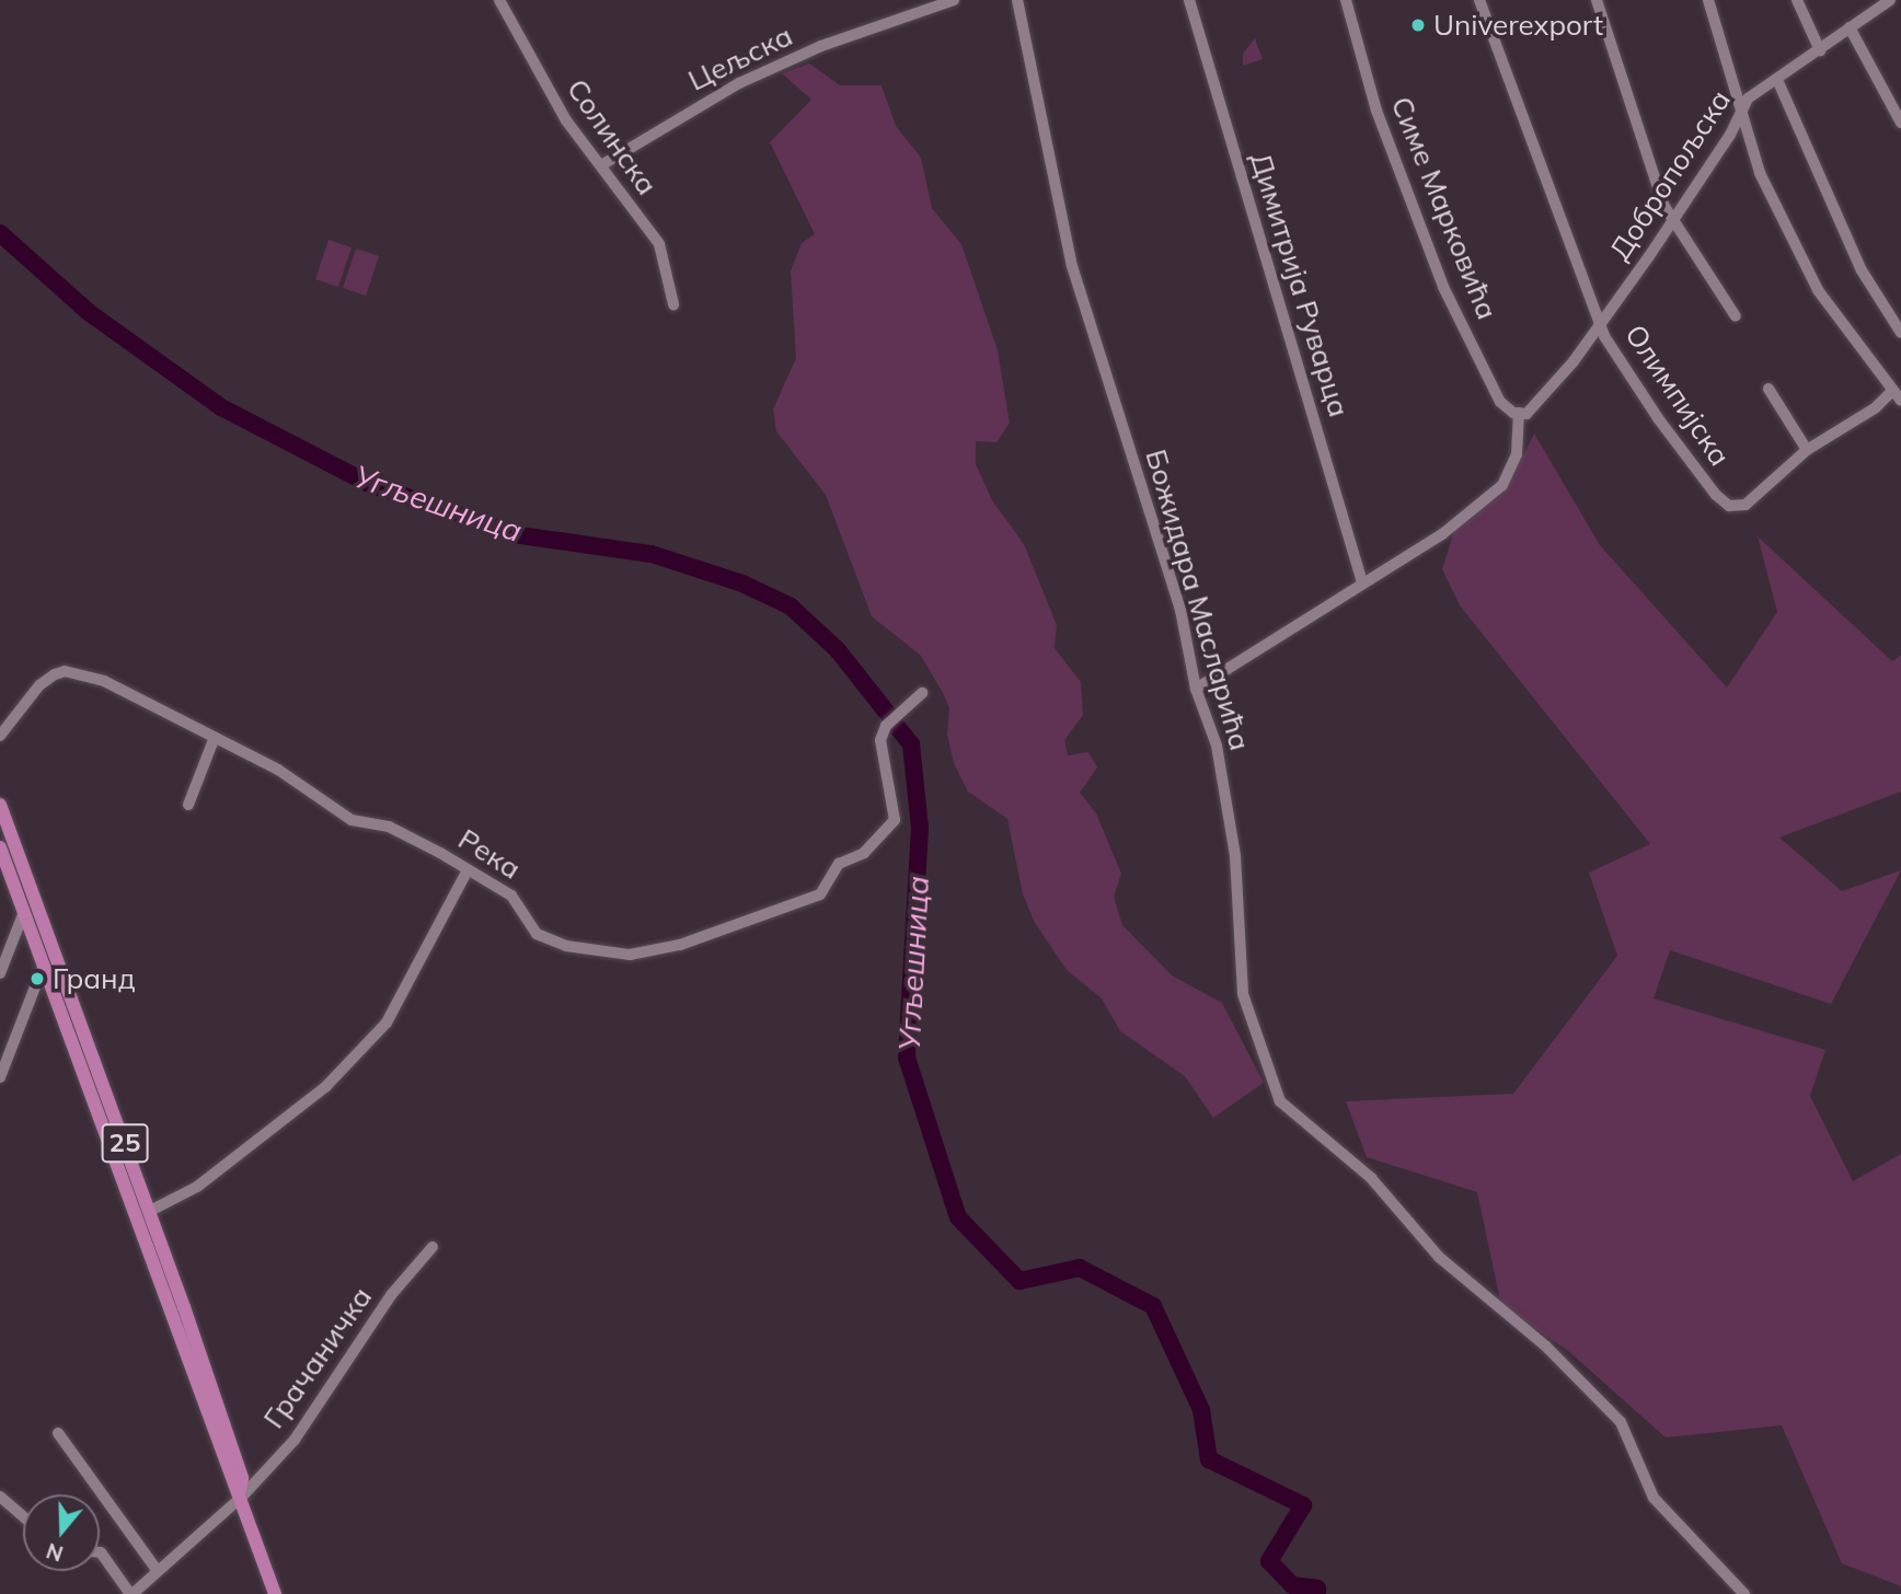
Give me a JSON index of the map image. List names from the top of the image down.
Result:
{
  "streets": {
    "main road": ["25"],
    "street": [
      "Цељска",
      "Солинска",
      "Добропољска",
      "Симе Марковића",
      "Димитрија Руварца",
      "Олимпијска",
      "Божидара Масларића",
      "Река",
      "Грачаничка"
    ]
  },
  "crossings": [
    ["Цељска", "Солинска"],
    ["Добропољска", "Симе Марковића"],
    ["Добропољска", "Олимпијска"],
    ["25", "Грачаничка"]
  ],
  "water": ["Угљешница"],
  "places": ["Univerexport", "Гранд"],
  "north": "bottom"
}
